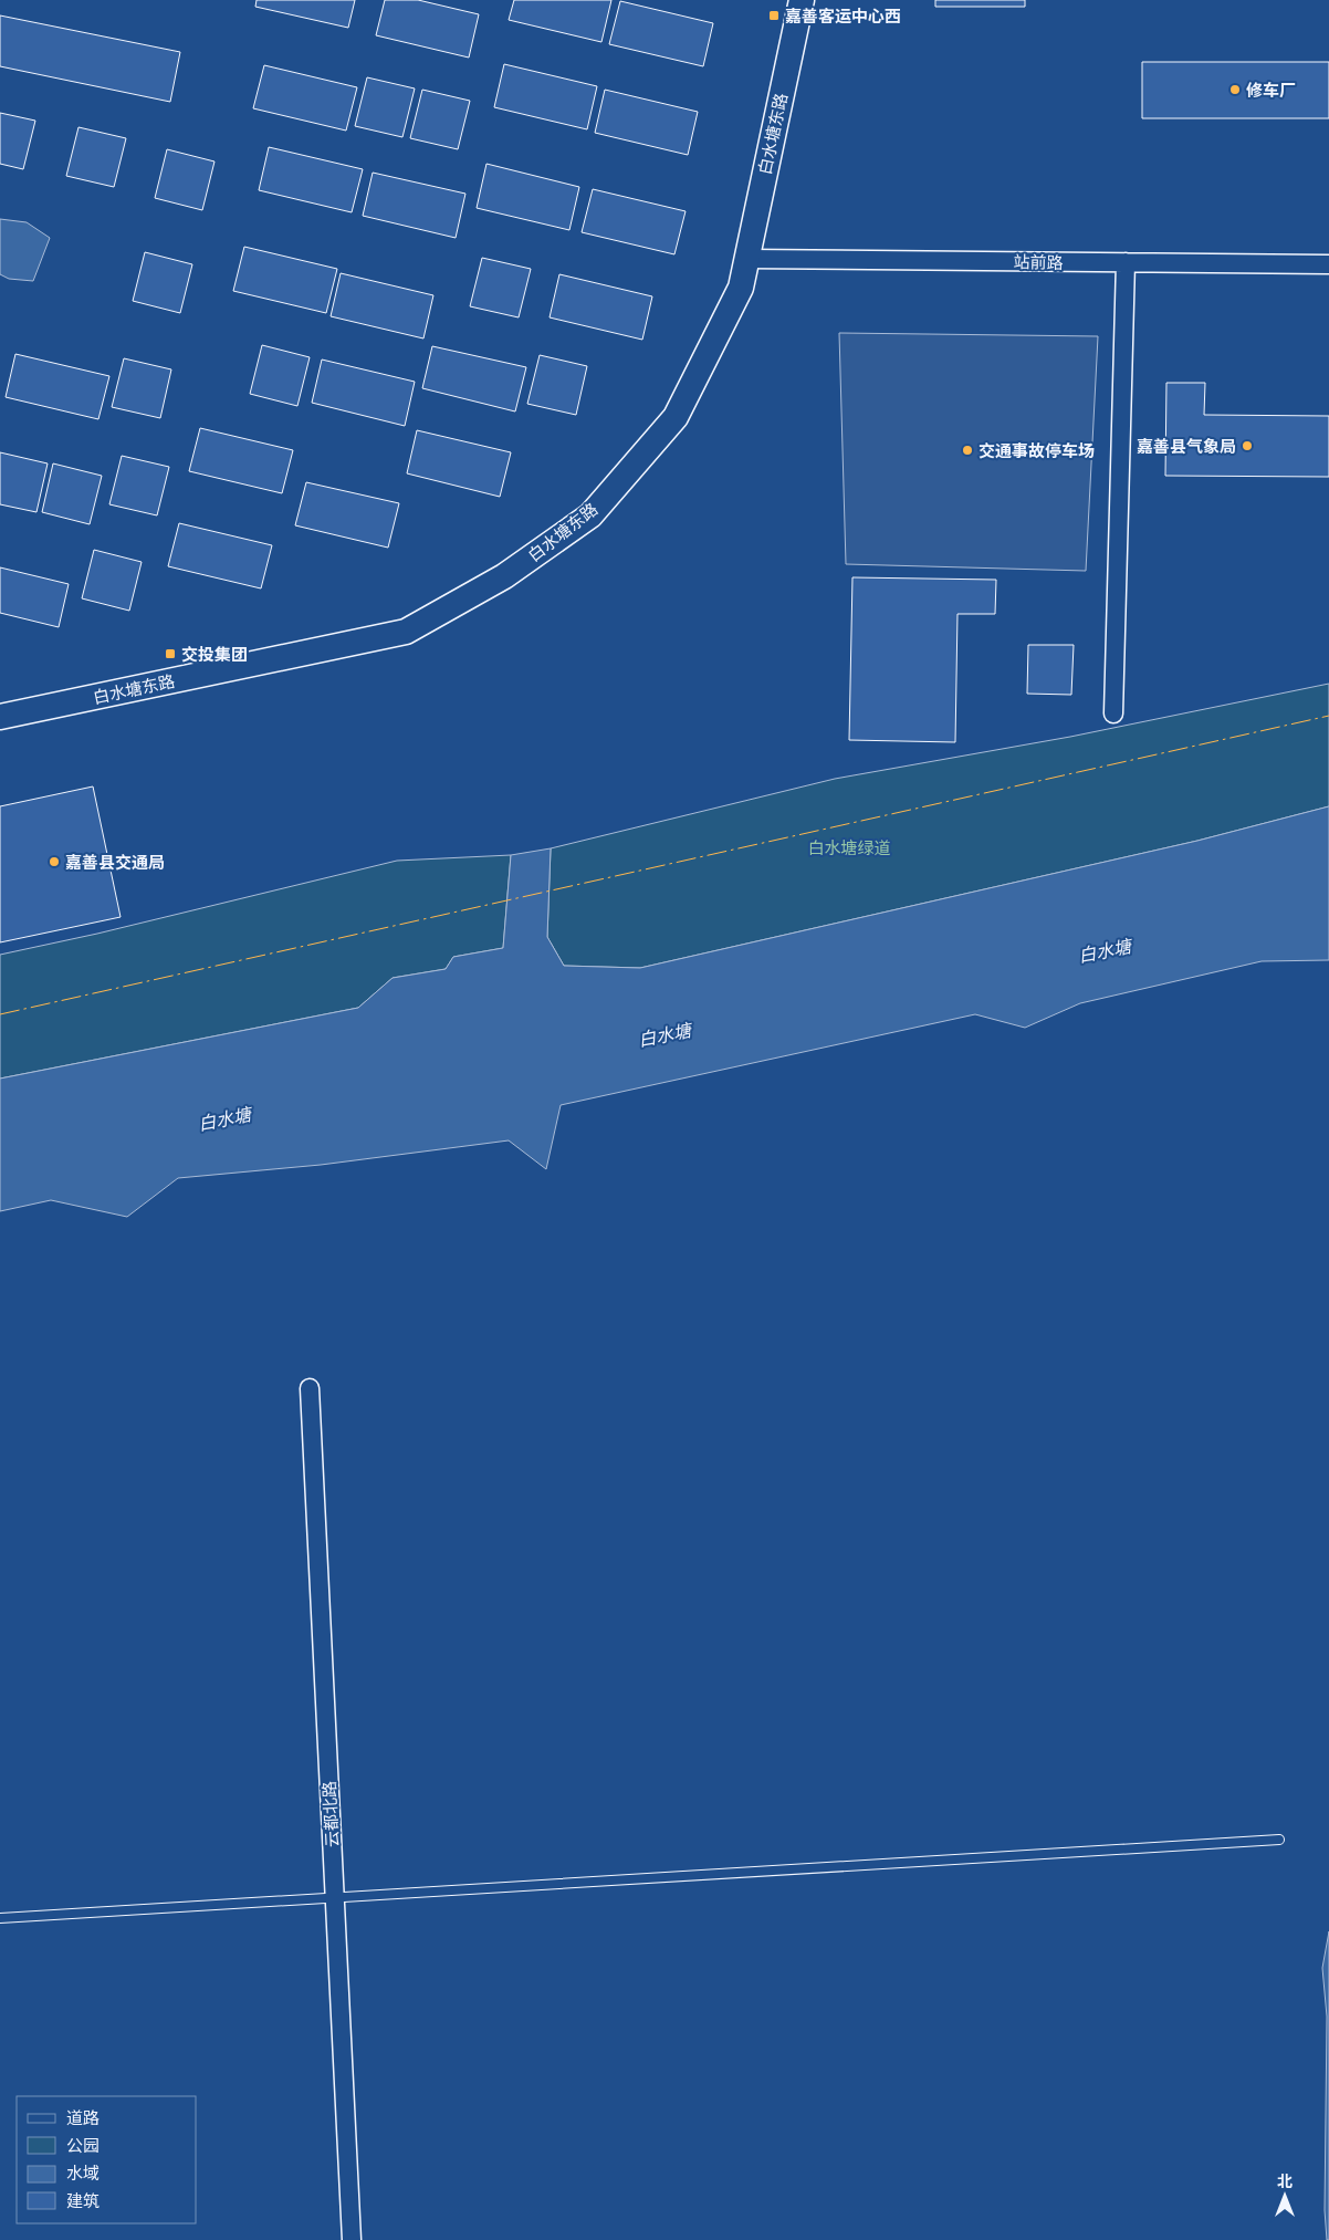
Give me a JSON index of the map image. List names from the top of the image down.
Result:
{
  "streets": {
    "street": ["白水塘东路", "站前路", "云都北路"]
  },
  "crossings": [
    ["白水塘东路", "站前路"]
  ],
  "water": ["白水塘"],
  "parks": ["白水塘绿道"],
  "places": {
    "transit": ["嘉善客运中心西", "交投集团"],
    "other": [
      "修车厂",
      "嘉善县气象局",
      "交通事故停车场",
      "嘉善县交通局"
    ]
  },
  "legend": [
    "道路",
    "公园",
    "水域",
    "建筑"
  ],
  "north": "top"
}
